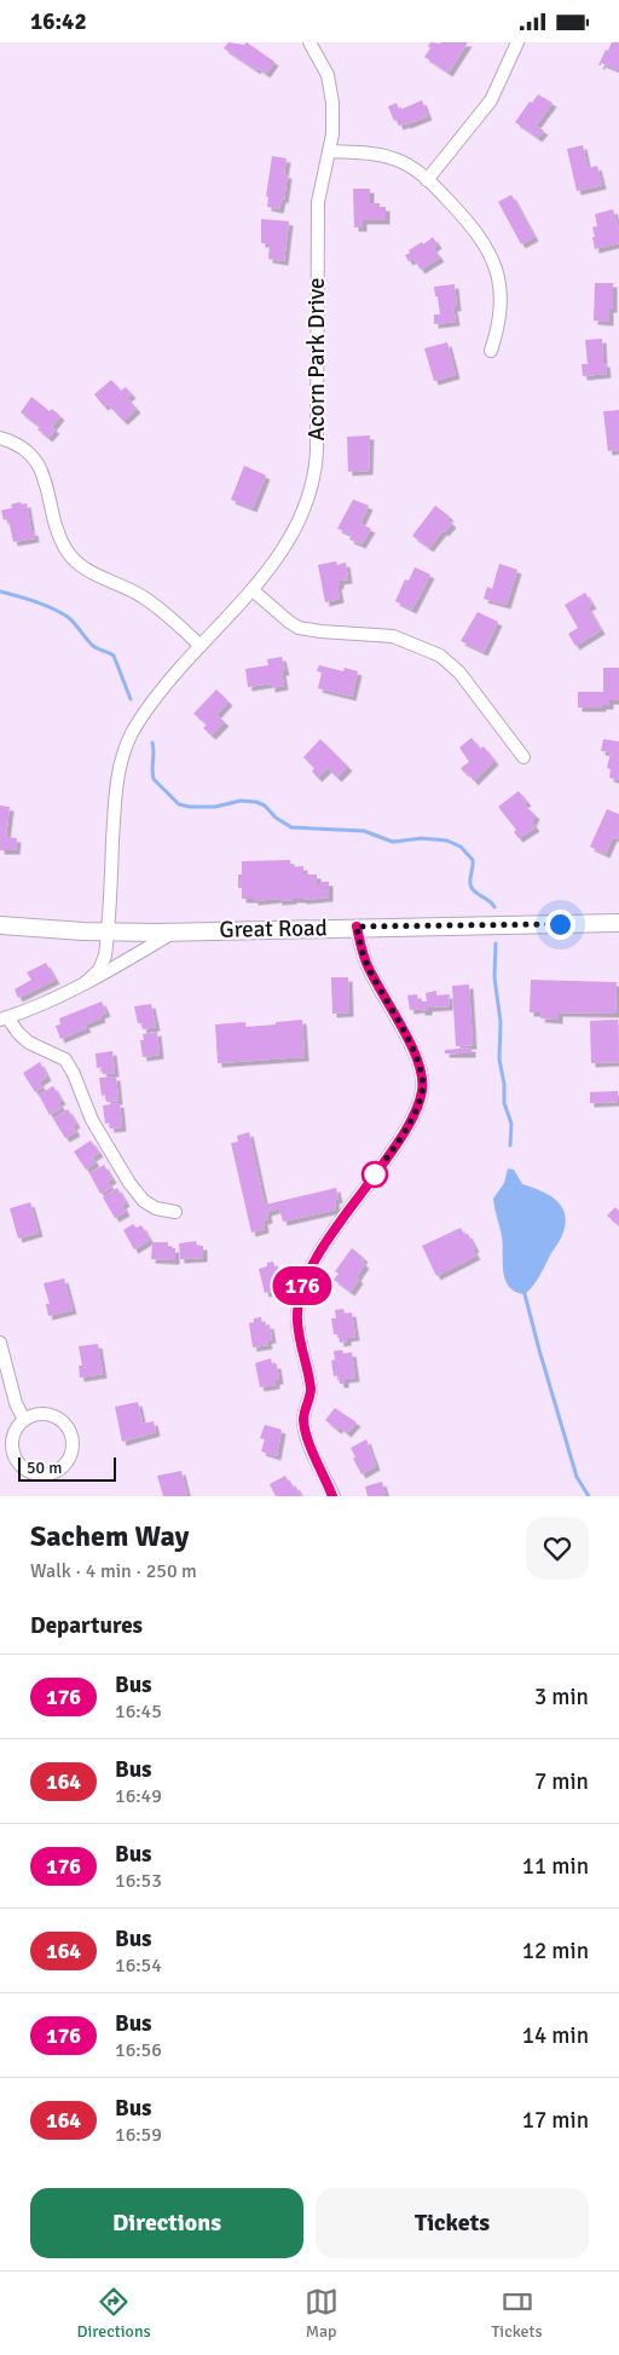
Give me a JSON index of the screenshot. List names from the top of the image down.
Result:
{
  "streets": {
    "main road": ["Great Road"],
    "street": ["Acorn Park Drive"]
  },
  "crossings": [
    ["Acorn Park Drive", "Great Road"]
  ],
  "lines": ["bus line 176"],
  "scale_bar": "50 m",
  "page": {
    "status": "16:42",
    "on_map": "176",
    "scale": "50 m",
    "heading": [
      ["Sachem Way", "Walk · 4 min · 250 m"],
      "Departures"
    ],
    "list": [
      {
        "mark": "176",
        "name": "Bus",
        "note": "16:45",
        "value": "3 min"
      },
      {
        "mark": "164",
        "name": "Bus",
        "note": "16:49",
        "value": "7 min"
      },
      {
        "mark": "176",
        "name": "Bus",
        "note": "16:53",
        "value": "11 min"
      },
      {
        "mark": "164",
        "name": "Bus",
        "note": "16:54",
        "value": "12 min"
      },
      {
        "mark": "176",
        "name": "Bus",
        "note": "16:56",
        "value": "14 min"
      },
      {
        "mark": "164",
        "name": "Bus",
        "note": "16:59",
        "value": "17 min"
      }
    ],
    "buttons": ["Directions", "Tickets"],
    "tabs": ["Directions", "Map", "Tickets"]
  }
}
